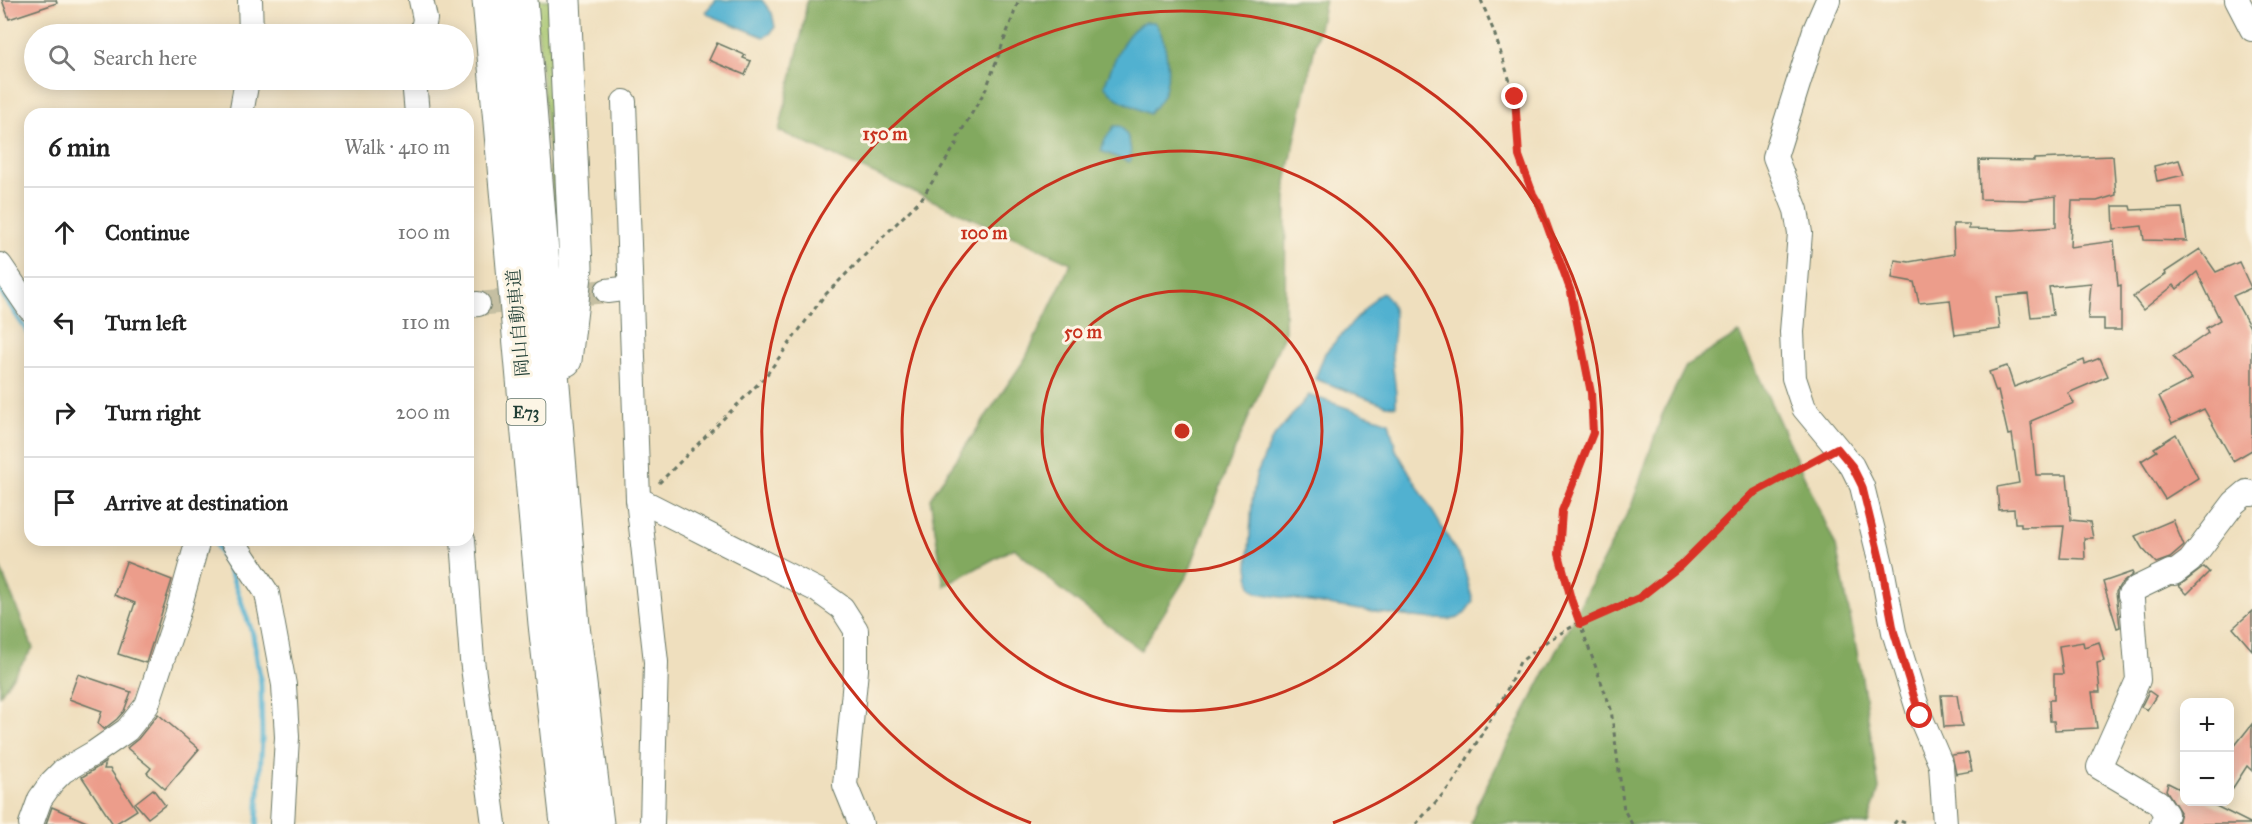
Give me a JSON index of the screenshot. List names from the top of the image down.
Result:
{
  "streets": {
    "highway": ["岡山自動車道", "E73"]
  },
  "page": {
    "search": "Search here",
    "heading": ["6 min", "Walk · 410 m"],
    "list": [
      ["Continue", "100 m"],
      ["Turn left", "110 m"],
      ["Turn right", "200 m"],
      "Arrive at destination"
    ],
    "map_buttons": ["+", "−"]
  },
  "rings": ["150 m", "100 m", "50 m"]
}
